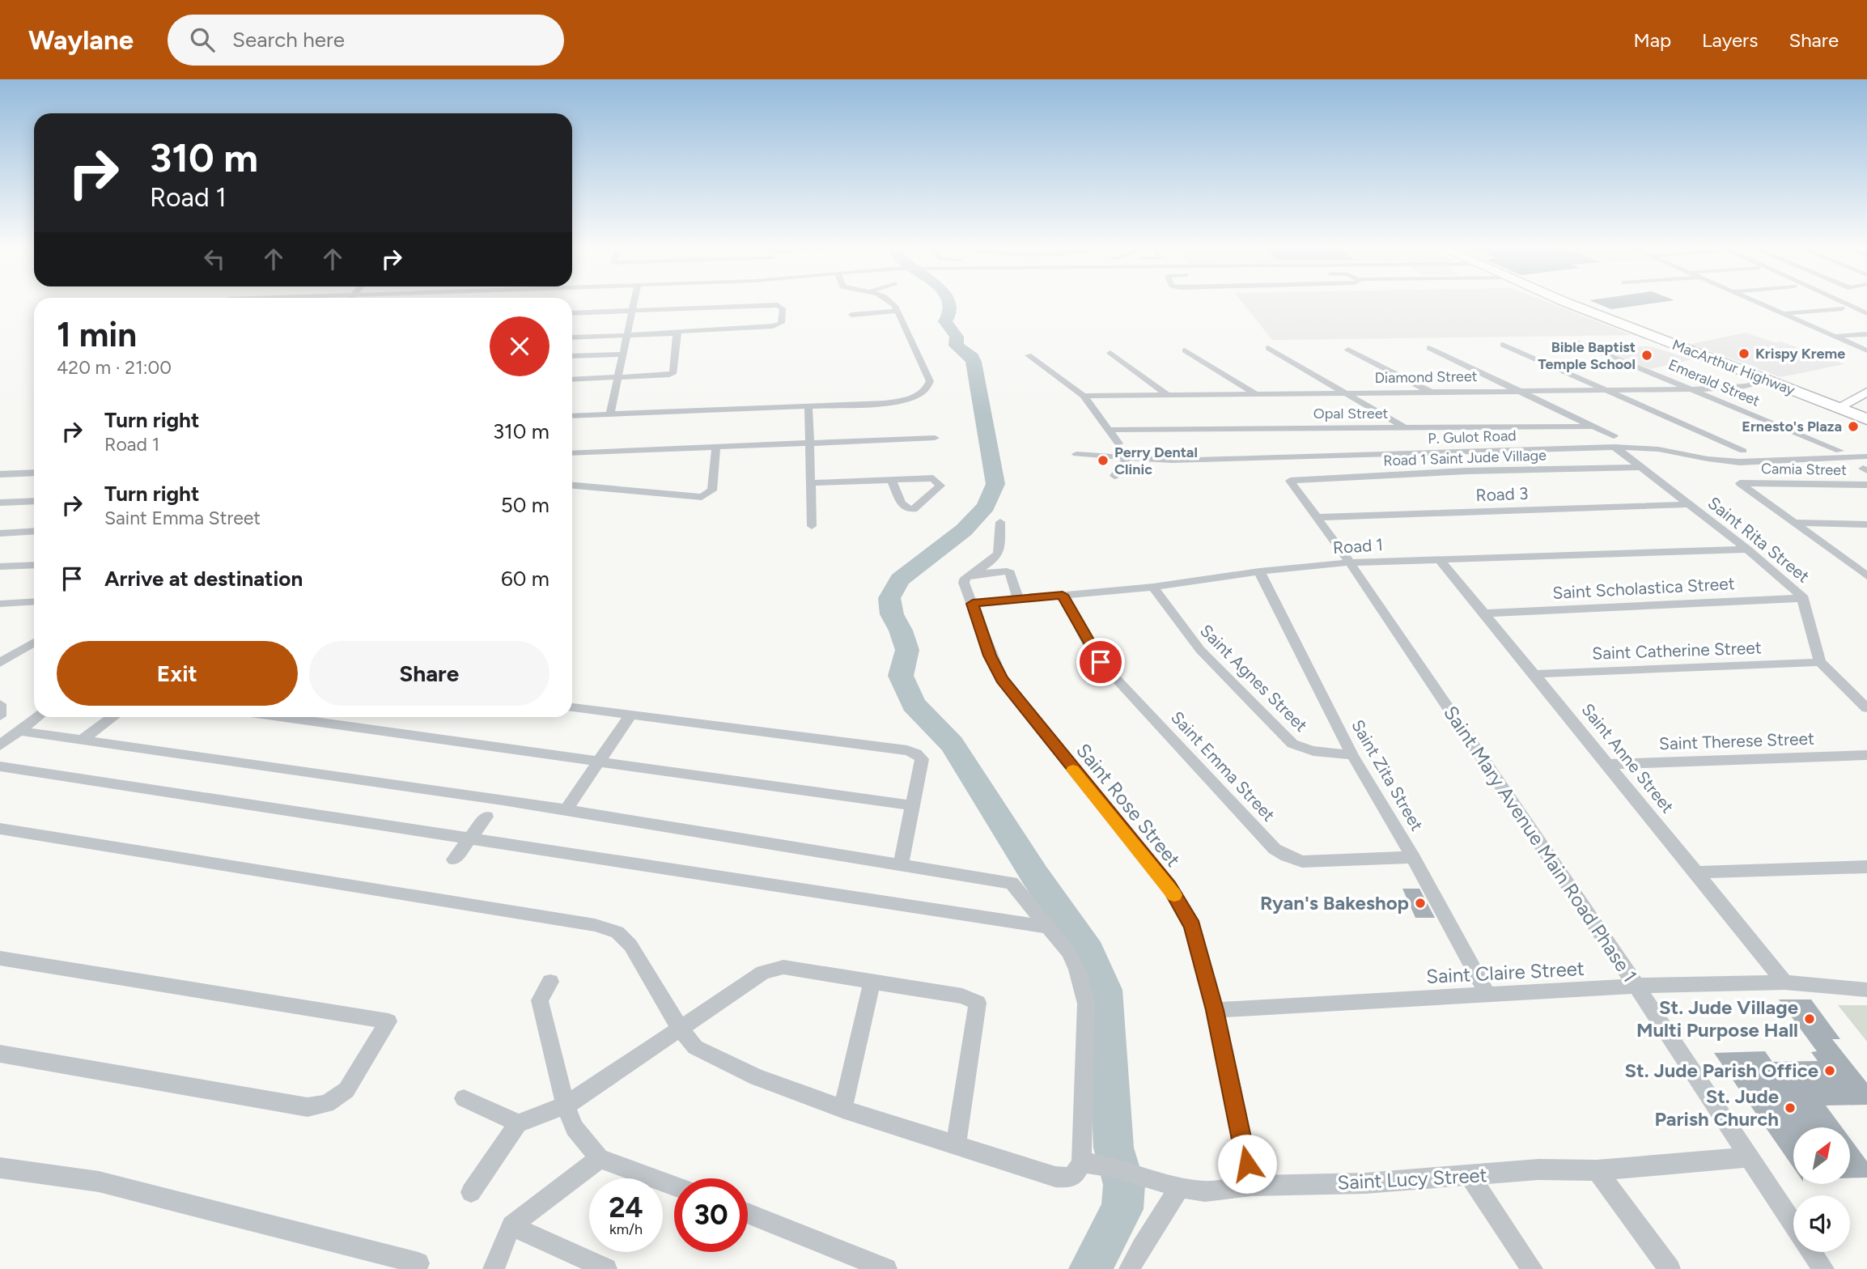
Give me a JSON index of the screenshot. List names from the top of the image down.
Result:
{
  "streets": {
    "highway": ["MacArthur Highway"],
    "street": [
      "Diamond Street",
      "Emerald Street",
      "Opal Street",
      "P. Gulot Road",
      "Road 1 Saint Jude Village",
      "Camia Street",
      "Road 3",
      "Saint Rita Street",
      "Road 1",
      "Saint Scholastica Street",
      "Saint Catherine Street",
      "Saint Agnes Street",
      "Saint Therese Street",
      "Saint Anne Street",
      "Saint Emma Street",
      "Saint Zita Street",
      "Saint Rose Street",
      "Saint Mary Avenue Main Road Phase 1",
      "Saint Claire Street",
      "Saint Lucy Street"
    ]
  },
  "crossings": [
    ["MacArthur Highway", "Diamond Street"],
    ["Diamond Street", "Emerald Street"],
    ["Diamond Street", "Opal Street"],
    ["Opal Street", "P. Gulot Road"],
    ["Opal Street", "Saint Rita Street"],
    ["P. Gulot Road", "Saint Rita Street"],
    ["Road 1 Saint Jude Village", "Saint Rita Street"],
    ["Road 1 Saint Jude Village", "Saint Mary Avenue Main Road Phase 1"],
    ["Road 3", "Saint Rita Street"],
    ["Road 3", "Saint Mary Avenue Main Road Phase 1"],
    ["Saint Rita Street", "Road 1"],
    ["Saint Rita Street", "Saint Scholastica Street"],
    ["Saint Rita Street", "Saint Catherine Street"],
    ["Road 1", "Saint Agnes Street"],
    ["Road 1", "Saint Anne Street"],
    ["Road 1", "Saint Emma Street"],
    ["Road 1", "Saint Zita Street"],
    ["Road 1", "Saint Rose Street"],
    ["Road 1", "Saint Mary Avenue Main Road Phase 1"],
    ["Saint Scholastica Street", "Saint Anne Street"],
    ["Saint Catherine Street", "Saint Anne Street"],
    ["Saint Agnes Street", "Saint Zita Street"],
    ["Saint Therese Street", "Saint Anne Street"],
    ["Saint Anne Street", "Saint Claire Street"],
    ["Saint Emma Street", "Saint Zita Street"],
    ["Saint Zita Street", "Saint Claire Street"],
    ["Saint Rose Street", "Saint Claire Street"],
    ["Saint Rose Street", "Saint Lucy Street"],
    ["Saint Mary Avenue Main Road Phase 1", "Saint Claire Street"],
    ["Saint Mary Avenue Main Road Phase 1", "Saint Lucy Street"]
  ],
  "places": [
    "Krispy Kreme",
    "Bible Baptist Temple School",
    "Ernesto's Plaza",
    "Perry Dental Clinic",
    "Ryan's Bakeshop",
    "St. Jude Village Multi Purpose Hall",
    "St. Jude Parish Office",
    "St. Jude Parish Church"
  ],
  "north": "top right",
  "page": {
    "header": "Waylane",
    "search": "Search here",
    "nav": ["Map", "Layers", "Share"],
    "turn": ["310 m", "Road 1"],
    "heading": ["1 min", "420 m · 21:00"],
    "list": [
      {
        "name": "Turn right",
        "note": "Road 1",
        "value": "310 m"
      },
      {
        "name": "Turn right",
        "note": "Saint Emma Street",
        "value": "50 m"
      },
      {
        "name": "Arrive at destination",
        "value": "60 m"
      }
    ],
    "buttons": ["Exit", "Share"],
    "speed": "24 km/h",
    "limit": "30"
  }
}
